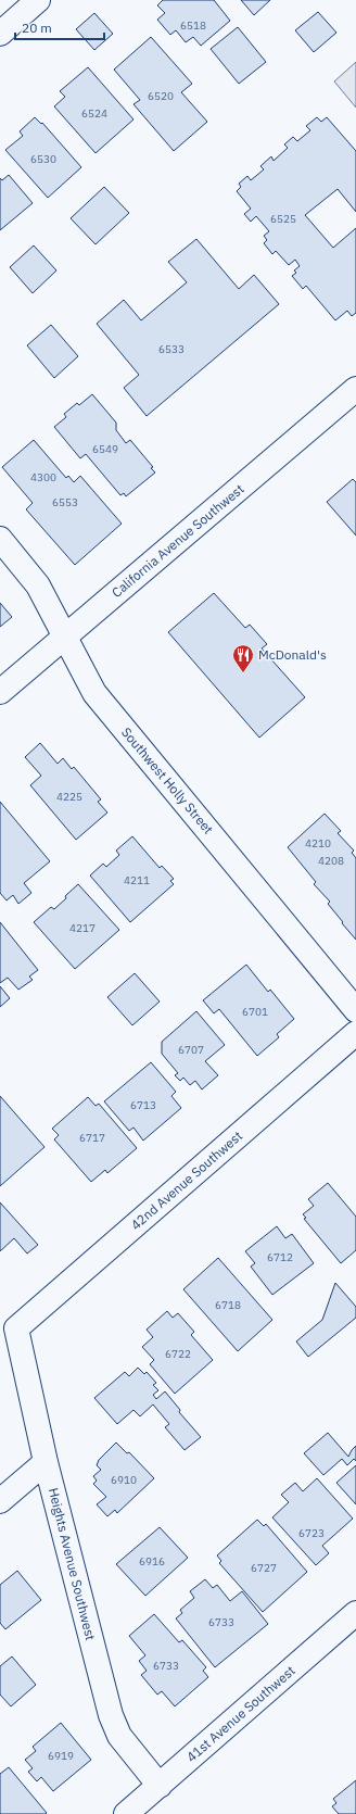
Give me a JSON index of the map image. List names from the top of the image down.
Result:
{
  "streets": {
    "street": [
      "California Avenue Southwest",
      "Southwest Holly Street",
      "42nd Avenue Southwest",
      "Heights Avenue Southwest",
      "41st Avenue Southwest"
    ]
  },
  "crossings": [
    ["California Avenue Southwest", "Southwest Holly Street"],
    ["42nd Avenue Southwest", "Heights Avenue Southwest"],
    ["Heights Avenue Southwest", "41st Avenue Southwest"]
  ],
  "places": {
    "restaurant": ["McDonald's"]
  },
  "house_numbers": [
    "6518",
    "6520",
    "6524",
    "6530",
    "6525",
    "6533",
    "6549",
    "4300",
    "6553",
    "4225",
    "4210",
    "4208",
    "4211",
    "4217",
    "6701",
    "6707",
    "6713",
    "6717",
    "6712",
    "6718",
    "6722",
    "6910",
    "6723",
    "6916",
    "6727",
    "6733",
    "6733",
    "6919"
  ],
  "scale_bar": "20 m"
}
